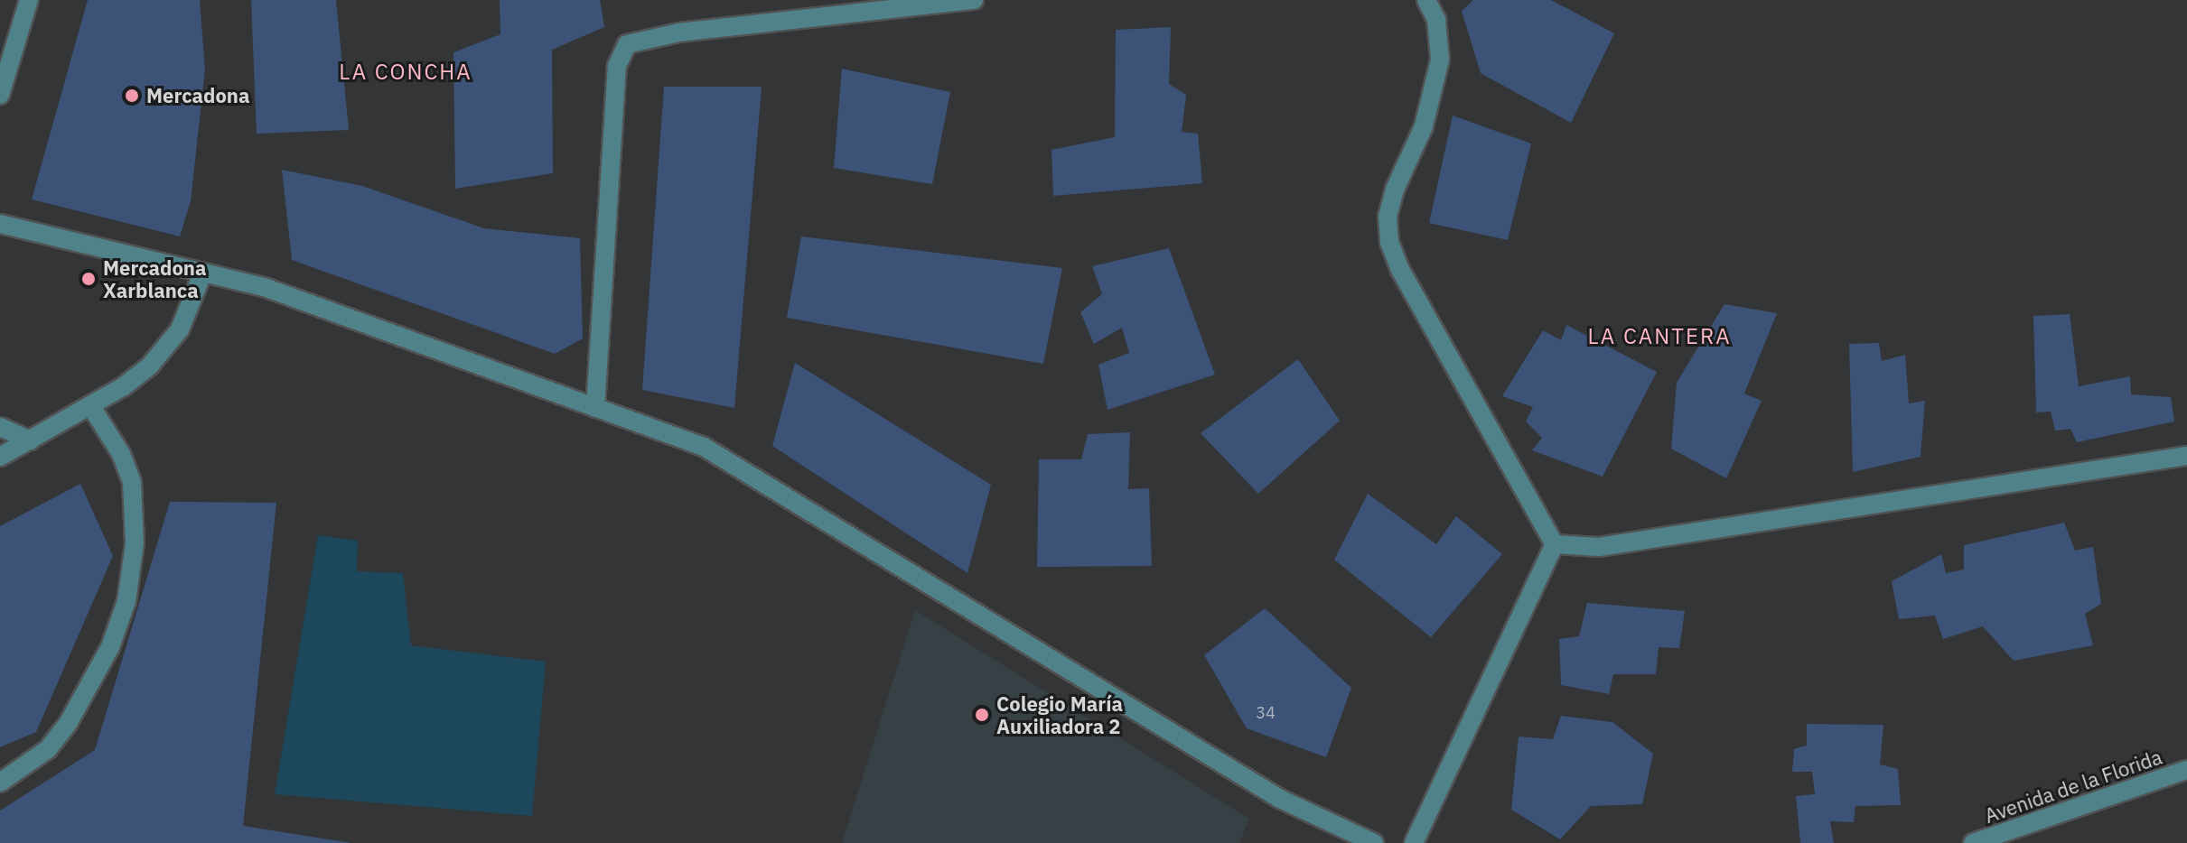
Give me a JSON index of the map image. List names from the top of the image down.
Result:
{
  "streets": {
    "street": ["Avenida de la Florida"]
  },
  "districts": ["LA CONCHA", "LA CANTERA"],
  "places": ["Mercadona", "Mercadona Xarblanca", "Colegio María Auxiliadora 2"],
  "house_numbers": ["34"]
}
